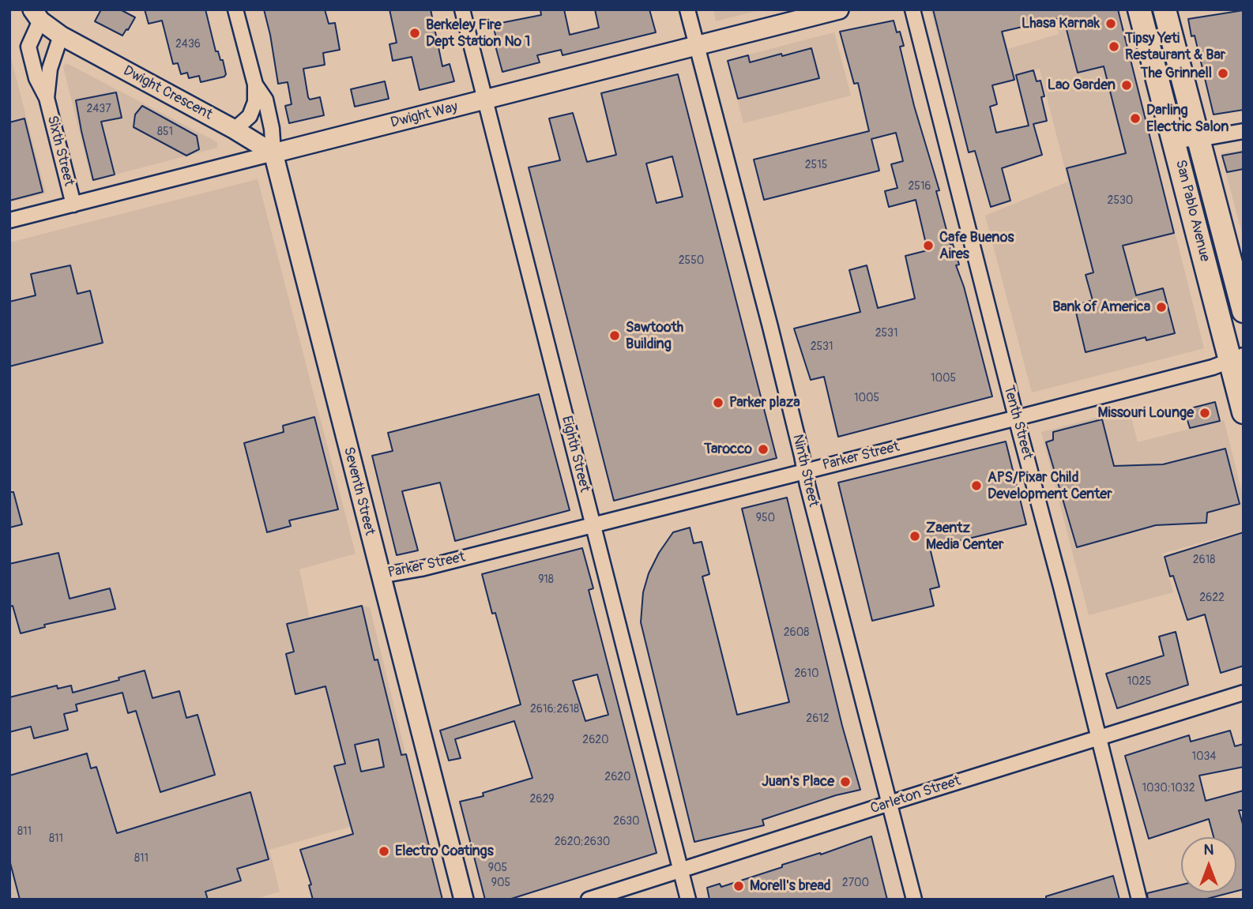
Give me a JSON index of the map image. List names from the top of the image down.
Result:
{
  "streets": {
    "main road": ["San Pablo Avenue"],
    "street": [
      "Dwight Crescent",
      "Dwight Way",
      "Sixth Street",
      "Tenth Street",
      "Eighth Street",
      "Parker Street",
      "Ninth Street",
      "Seventh Street",
      "Carleton Street"
    ]
  },
  "crossings": [
    ["Dwight Crescent", "Dwight Way"],
    ["Dwight Crescent", "Sixth Street"],
    ["Dwight Crescent", "Seventh Street"],
    ["Dwight Way", "Sixth Street"],
    ["Dwight Way", "Eighth Street"],
    ["Dwight Way", "Ninth Street"],
    ["Dwight Way", "Seventh Street"],
    ["San Pablo Avenue", "Parker Street"],
    ["Tenth Street", "Parker Street"],
    ["Tenth Street", "Carleton Street"],
    ["Eighth Street", "Parker Street"],
    ["Eighth Street", "Carleton Street"],
    ["Parker Street", "Ninth Street"],
    ["Parker Street", "Seventh Street"],
    ["Ninth Street", "Carleton Street"]
  ],
  "places": [
    "Lhasa Karnak",
    "Berkeley Fire Dept Station No 1",
    "Tipsy Yeti Restaurant & Bar",
    "The Grinnell",
    "Lao Garden",
    "Darling Electric Salon",
    "Cafe Buenos Aires",
    "Bank of America",
    "Sawtooth Building",
    "Parker plaza",
    "Missouri Lounge",
    "Tarocco",
    "APS/Pixar Child Development Center",
    "Zaentz Media Center",
    "Juan's Place",
    "Electro Coatings",
    "Morell's bread"
  ],
  "house_numbers": [
    "2436",
    "2437",
    "851",
    "2515",
    "2516",
    "2530",
    "2550",
    "2531",
    "2531",
    "1005",
    "1005",
    "950",
    "2618",
    "918",
    "2622",
    "2608",
    "2610",
    "1025",
    "2616;2618",
    "2612",
    "2620",
    "1034",
    "2620",
    "1030;1032",
    "2629",
    "2630",
    "811",
    "811",
    "2620;2630",
    "811",
    "905",
    "905",
    "2700"
  ],
  "north": "top"
}
